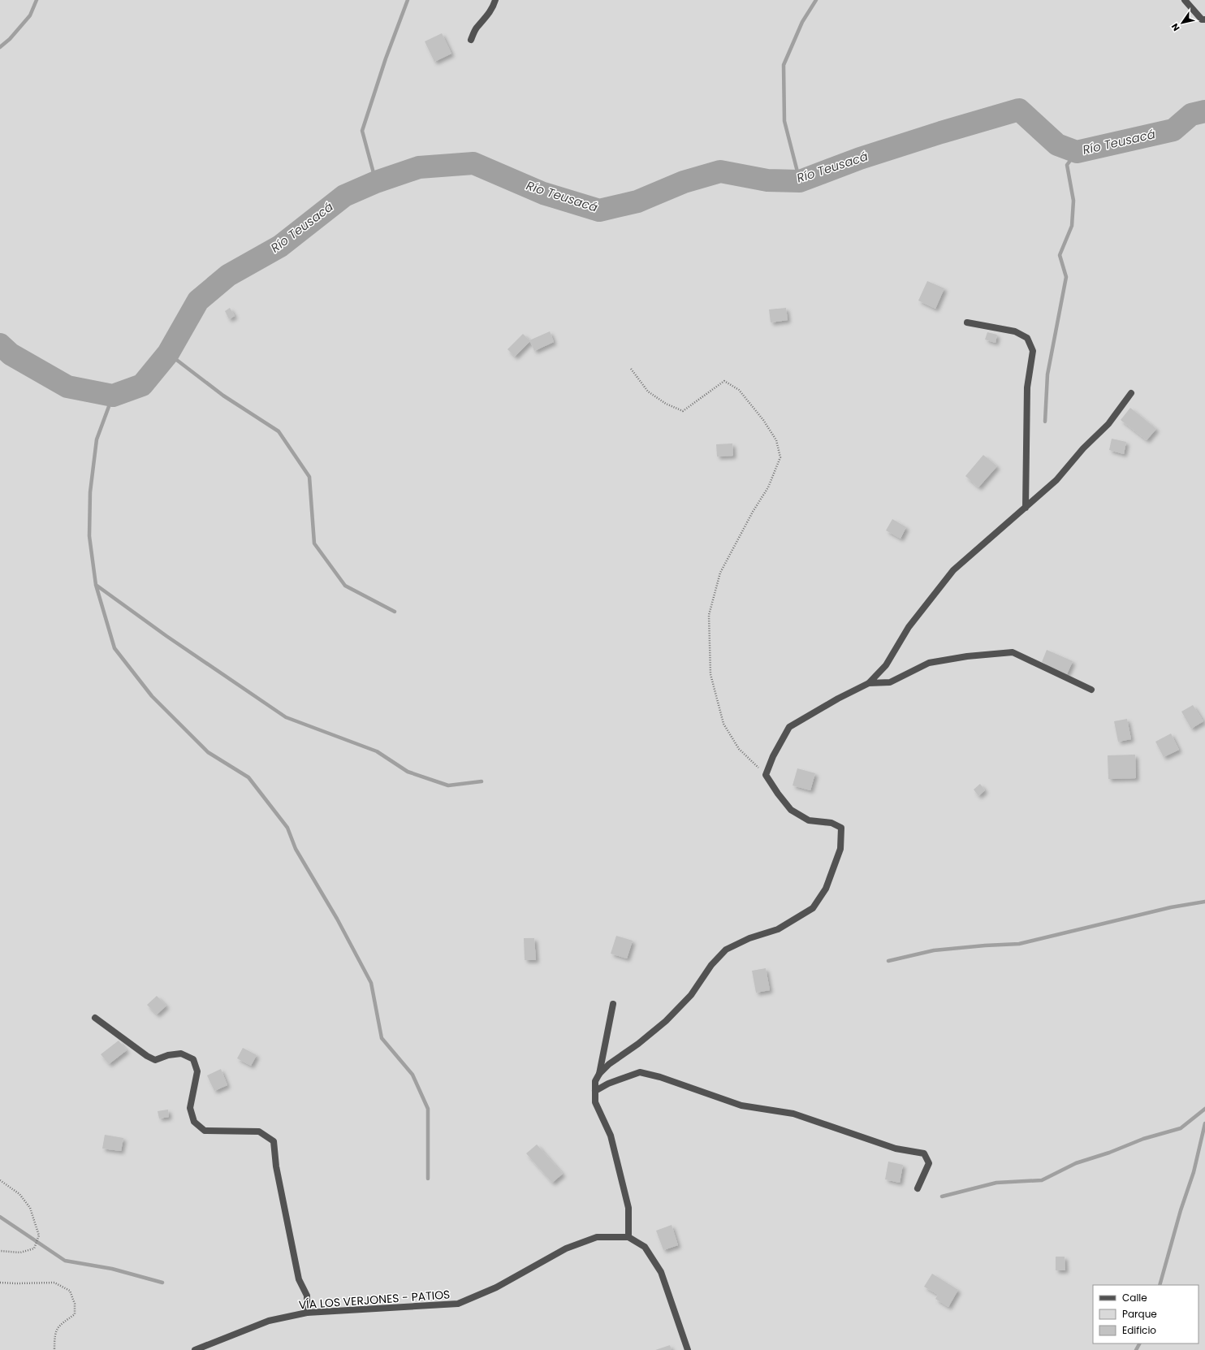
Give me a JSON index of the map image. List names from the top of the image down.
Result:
{
  "streets": {
    "street": ["VÍA LOS VERJONES - PATIOS"]
  },
  "water": ["Río Teusacá"],
  "legend": ["Calle", "Parque", "Edificio"],
  "north": "bottom left"
}
